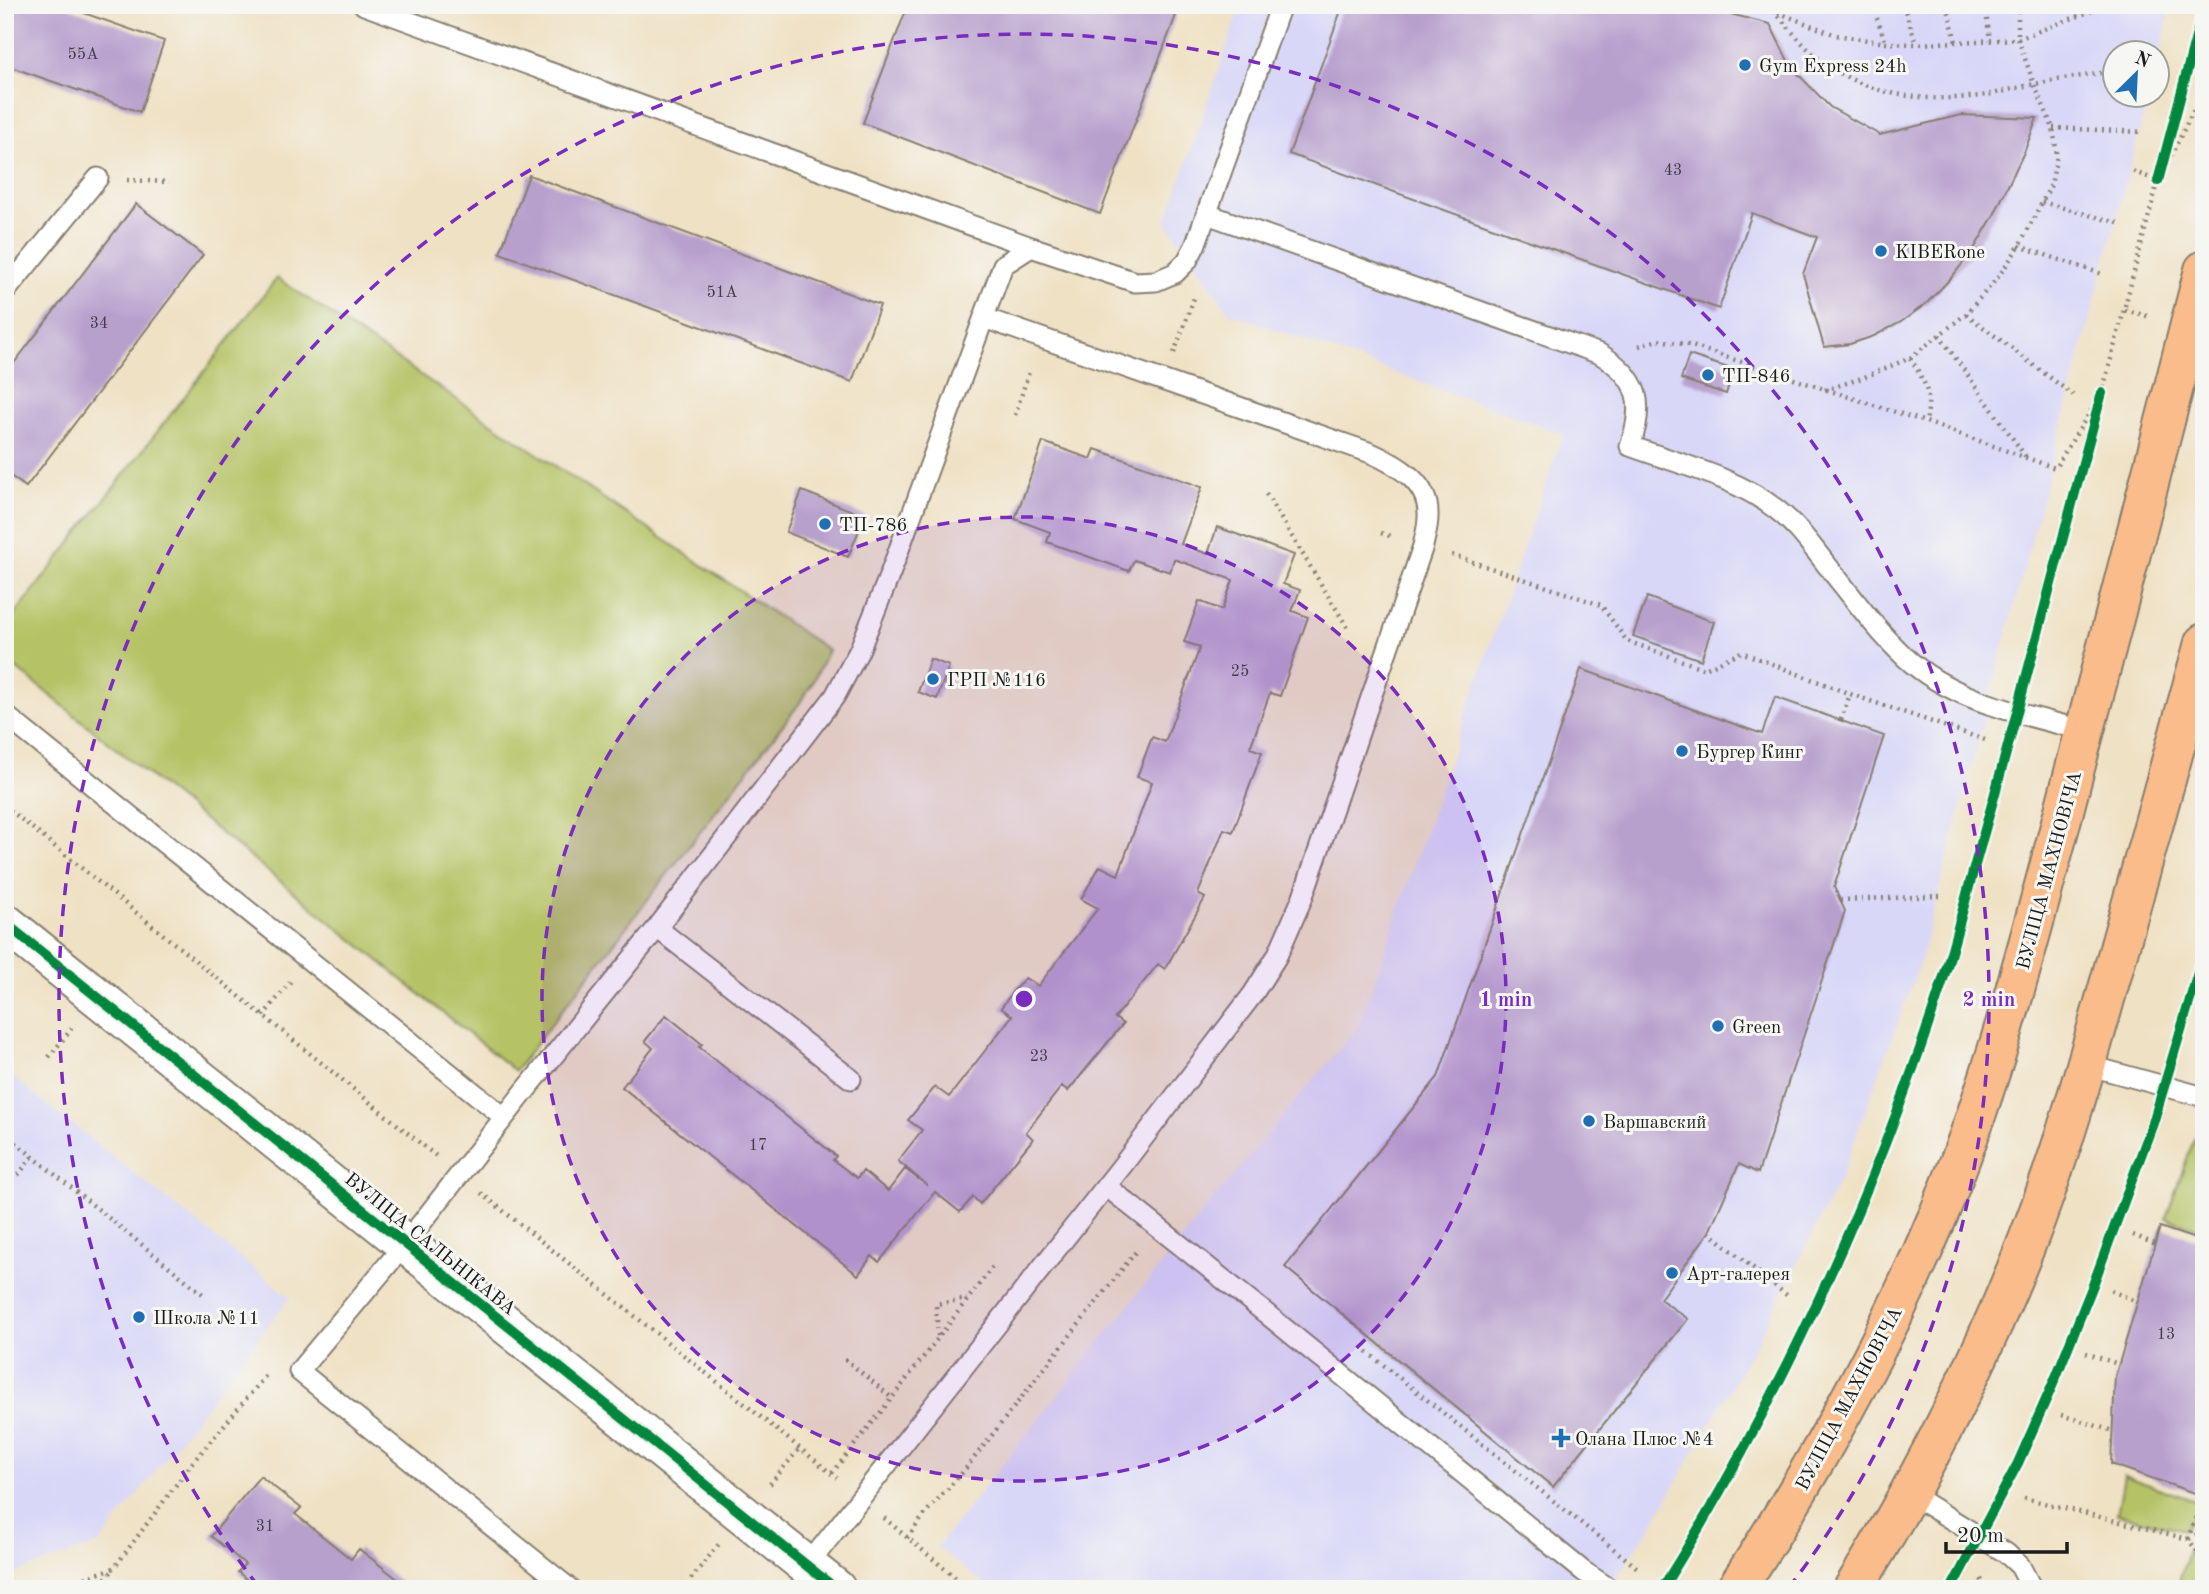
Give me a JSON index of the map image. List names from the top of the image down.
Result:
{
  "streets": {
    "main road": ["ВУЛІЦА МАХНОВІЧА"],
    "street": ["ВУЛІЦА САЛЬНІКАВА"]
  },
  "places": {
    "other": [
      "Gym Express 24h",
      "KIBERone",
      "ТП-846",
      "ТП-786",
      "ГРП №116",
      "Бургер Кинг",
      "Green",
      "Варшавский",
      "Арт-галерея",
      "Школа №11"
    ],
    "health": ["Олана Плюс №4"]
  },
  "house_numbers": [
    "55А",
    "43",
    "51А",
    "34",
    "25",
    "23",
    "17",
    "13",
    "31"
  ],
  "scale_bar": "20 m",
  "north": "top right",
  "rings": ["1 min", "2 min"]
}
